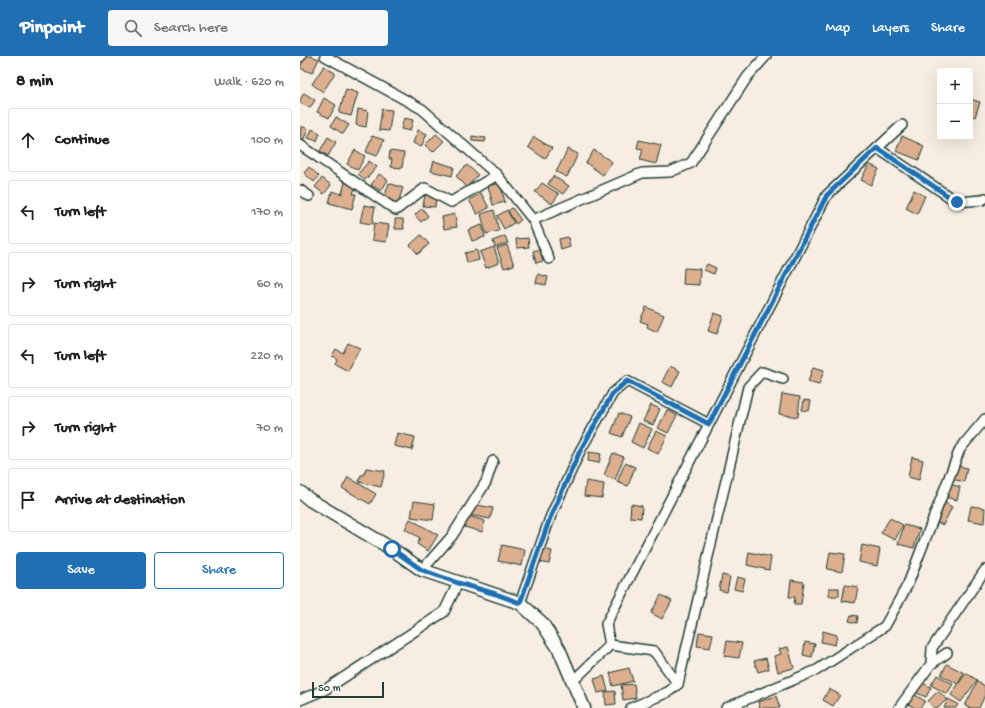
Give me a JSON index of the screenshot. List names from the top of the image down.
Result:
{
  "scale_bar": "50 m",
  "page": {
    "header": "Pinpoint",
    "search": "Search here",
    "nav": ["Map", "Layers", "Share"],
    "heading": ["8 min", "Walk · 620 m"],
    "map_buttons": ["+", "−"],
    "list": [
      ["Continue", "100 m"],
      ["Turn left", "170 m"],
      ["Turn right", "60 m"],
      ["Turn left", "220 m"],
      ["Turn right", "70 m"],
      "Arrive at destination"
    ],
    "buttons": ["Save", "Share"],
    "scale": "50 m"
  }
}
